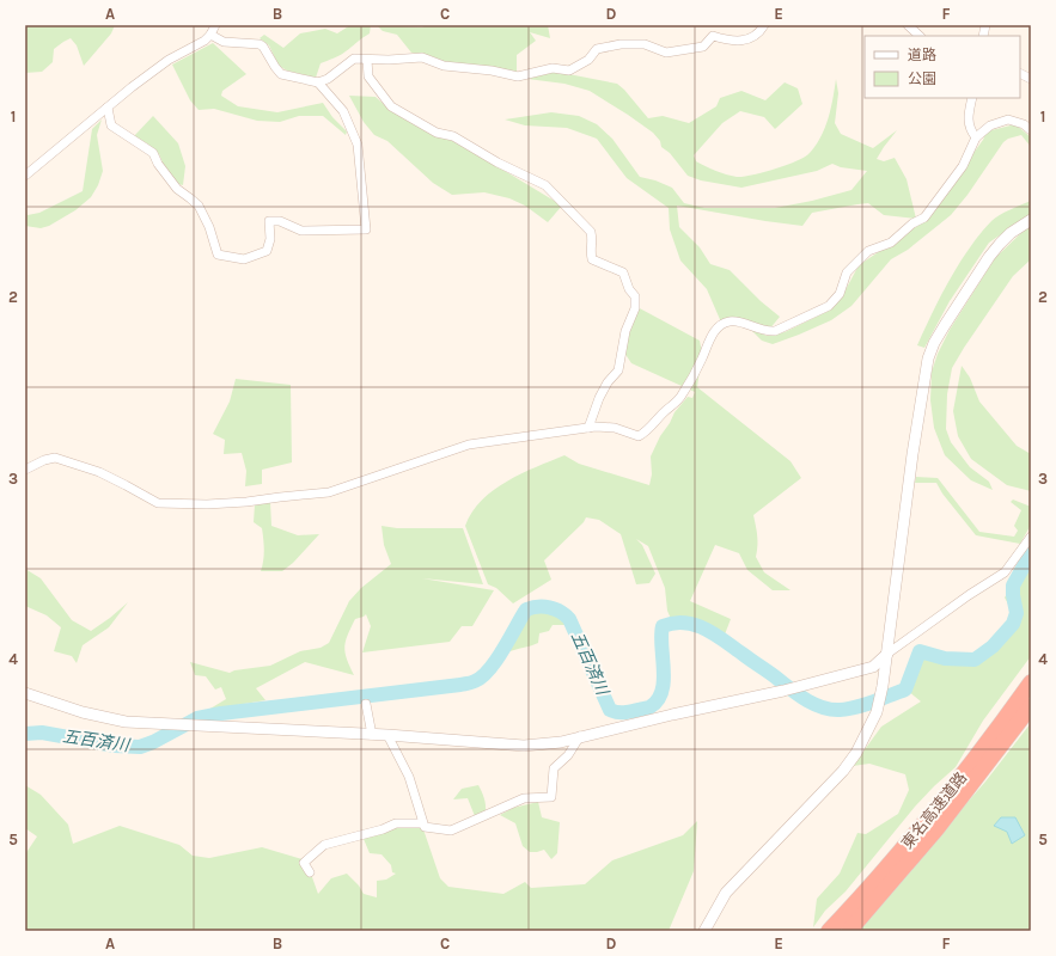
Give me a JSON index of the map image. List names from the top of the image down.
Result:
{
  "streets": {
    "highway": ["東名高速道路"]
  },
  "water": ["五百済川"],
  "legend": ["道路", "公園"],
  "grid": {
    "columns": [
      "A",
      "B",
      "C",
      "D",
      "E",
      "F"
    ],
    "rows": [
      "1",
      "2",
      "3",
      "4",
      "5"
    ]
  }
}
